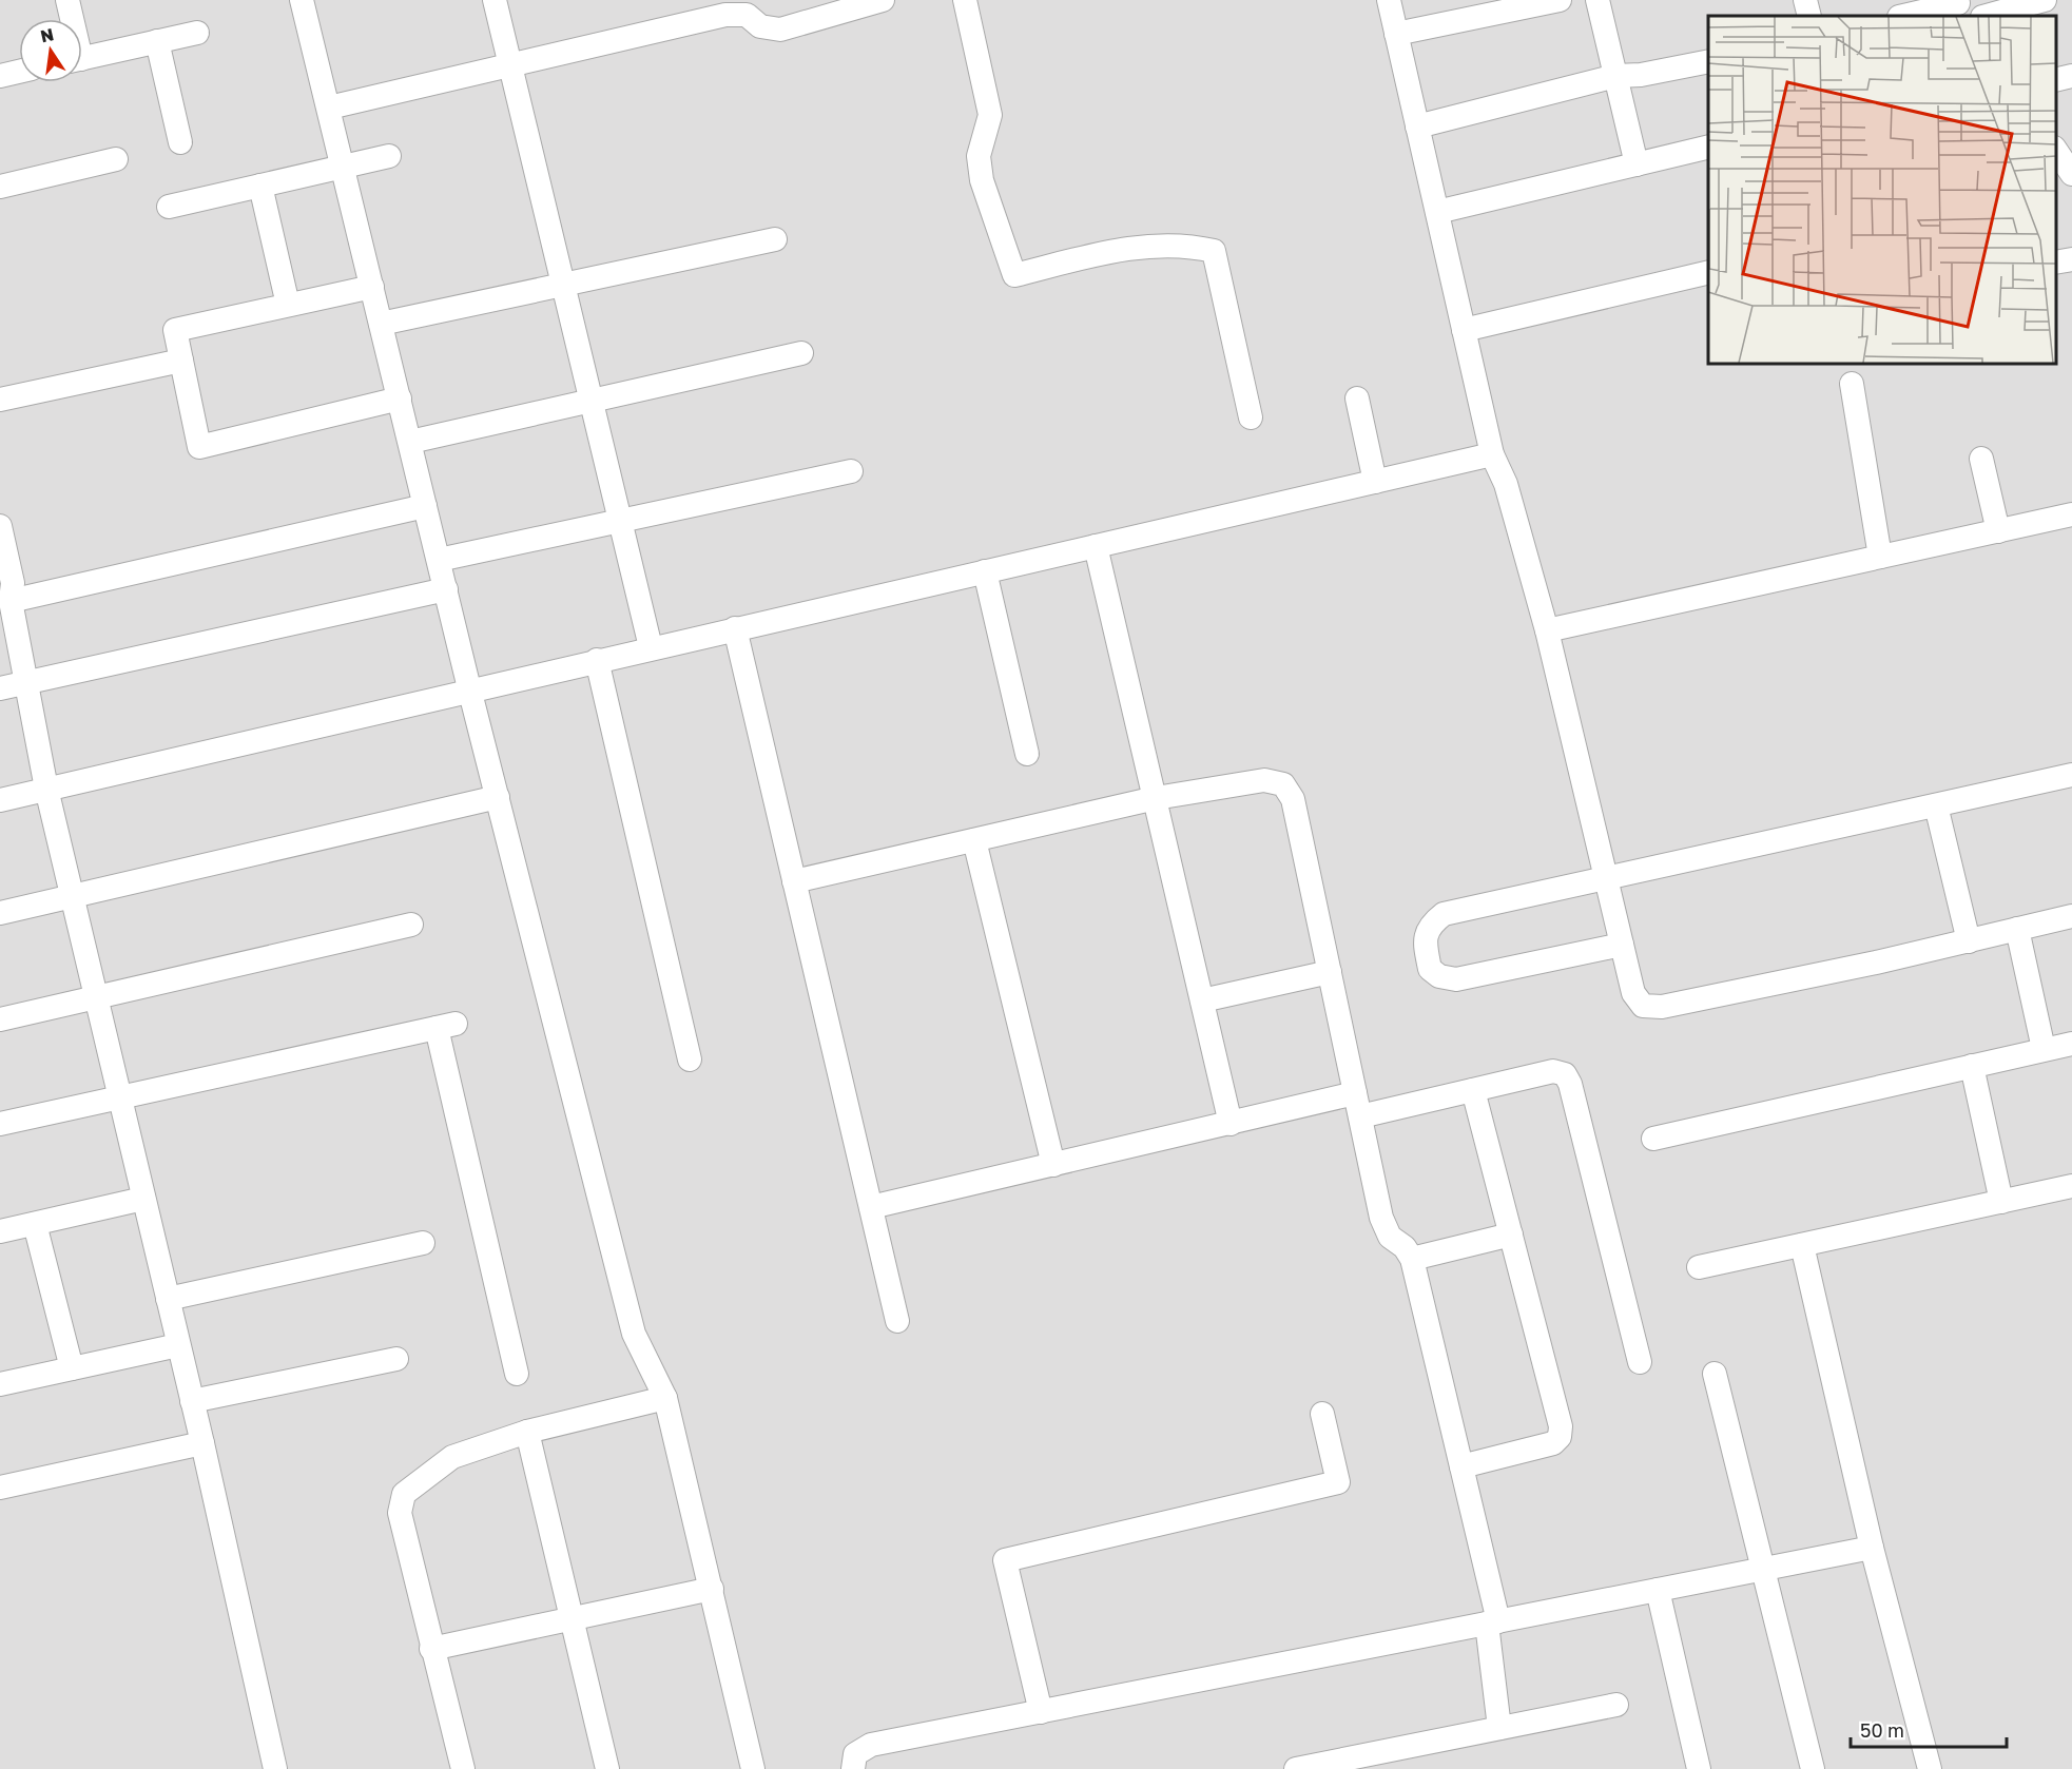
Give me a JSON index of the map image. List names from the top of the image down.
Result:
{
  "scale_bar": "50 m",
  "north": "top"
}
